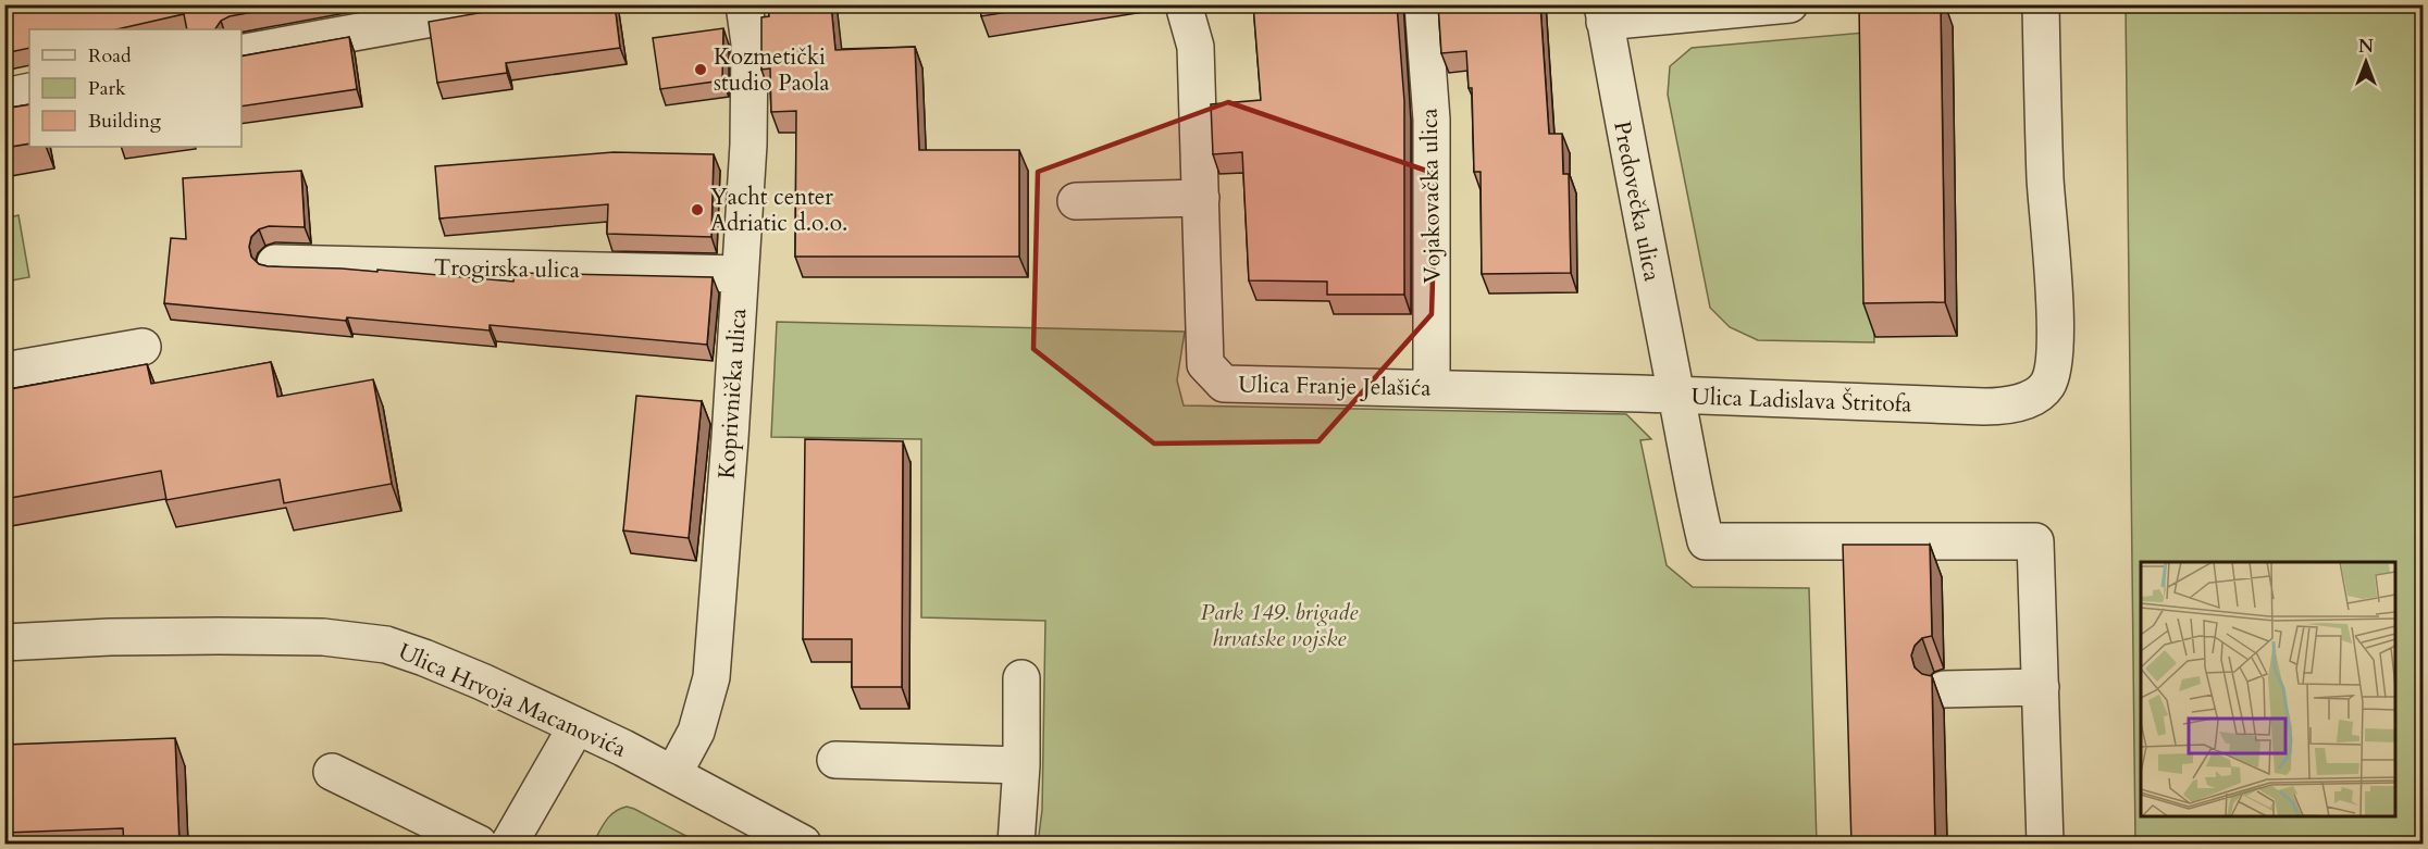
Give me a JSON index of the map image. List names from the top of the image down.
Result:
{
  "streets": {
    "street": [
      "Vojakovačka ulica",
      "Predovečka ulica",
      "Trogirska ulica",
      "Ulica Franje Jelašića",
      "Koprivnička ulica",
      "Ulica Ladislava Štritofa",
      "Ulica Hrvoja Macanovića"
    ]
  },
  "crossings": [
    ["Vojakovačka ulica", "Ulica Franje Jelašića"],
    ["Predovečka ulica", "Ulica Franje Jelašića"],
    ["Predovečka ulica", "Ulica Ladislava Štritofa"],
    ["Trogirska ulica", "Koprivnička ulica"],
    ["Ulica Franje Jelašića", "Ulica Ladislava Štritofa"],
    ["Koprivnička ulica", "Ulica Hrvoja Macanovića"]
  ],
  "parks": ["Park 149. brigade hrvatske vojske"],
  "places": ["Kozmetički studio Paola", "Yacht center Adriatic d.o.o."],
  "legend": ["Road", "Park", "Building"],
  "north": "top"
}
